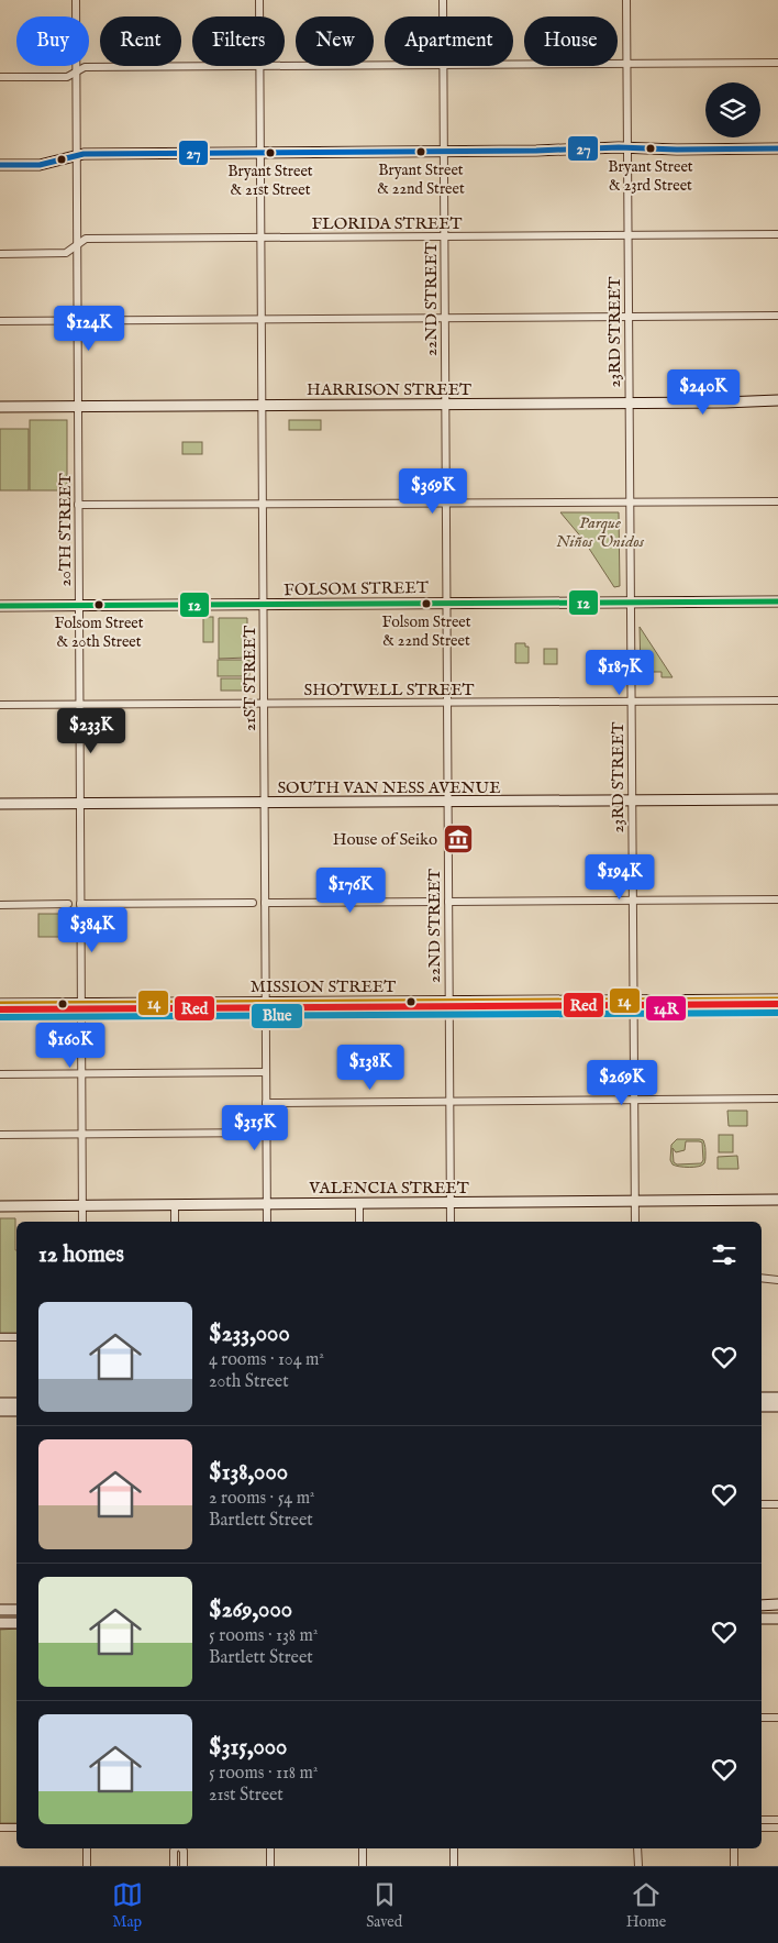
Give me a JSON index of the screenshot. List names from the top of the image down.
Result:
{
  "streets": {
    "street": [
      "FLORIDA STREET",
      "22ND STREET",
      "23RD STREET",
      "HARRISON STREET",
      "20TH STREET",
      "FOLSOM STREET",
      "21ST STREET",
      "SHOTWELL STREET",
      "SOUTH VAN NESS AVENUE",
      "MISSION STREET",
      "VALENCIA STREET"
    ]
  },
  "crossings": [
    ["FLORIDA STREET", "22ND STREET"],
    ["FLORIDA STREET", "23RD STREET"],
    ["FLORIDA STREET", "20TH STREET"],
    ["FLORIDA STREET", "21ST STREET"],
    ["22ND STREET", "HARRISON STREET"],
    ["22ND STREET", "FOLSOM STREET"],
    ["22ND STREET", "SHOTWELL STREET"],
    ["22ND STREET", "SOUTH VAN NESS AVENUE"],
    ["22ND STREET", "MISSION STREET"],
    ["22ND STREET", "VALENCIA STREET"],
    ["23RD STREET", "HARRISON STREET"],
    ["23RD STREET", "FOLSOM STREET"],
    ["23RD STREET", "SHOTWELL STREET"],
    ["23RD STREET", "SOUTH VAN NESS AVENUE"],
    ["23RD STREET", "MISSION STREET"],
    ["23RD STREET", "VALENCIA STREET"],
    ["HARRISON STREET", "20TH STREET"],
    ["HARRISON STREET", "21ST STREET"],
    ["20TH STREET", "FOLSOM STREET"],
    ["20TH STREET", "SHOTWELL STREET"],
    ["20TH STREET", "SOUTH VAN NESS AVENUE"],
    ["20TH STREET", "MISSION STREET"],
    ["20TH STREET", "VALENCIA STREET"],
    ["FOLSOM STREET", "21ST STREET"],
    ["21ST STREET", "SHOTWELL STREET"],
    ["21ST STREET", "SOUTH VAN NESS AVENUE"],
    ["21ST STREET", "MISSION STREET"],
    ["21ST STREET", "VALENCIA STREET"]
  ],
  "parks": ["Parque Niños Unidos"],
  "places": {
    "other": [
      "Bryant Street & 23rd Street",
      "Bryant Street & 22nd Street",
      "Bryant Street & 21st Street",
      "Folsom Street & 22nd Street",
      "Folsom Street & 20th Street"
    ],
    "museum": ["House of Seiko"]
  },
  "lines": [
    "transit line 27",
    "transit line 12",
    "transit line 14",
    "transit line Red",
    "transit line 14R",
    "transit line Blue"
  ],
  "page": {
    "chip": [
      "Buy",
      "Rent",
      "Filters",
      "New",
      "Apartment",
      "House"
    ],
    "price": [
      "$124K",
      "$240K",
      "$369K",
      "$187K",
      "$233K",
      "$194K",
      "$176K",
      "$384K",
      "$160K",
      "$138K",
      "$269K",
      "$315K"
    ],
    "heading": "12 homes",
    "list": [
      {
        "name": "$233,000",
        "note": "4 rooms · 104 m² · 20th Street"
      },
      {
        "name": "$138,000",
        "note": "2 rooms · 54 m² · Bartlett Street"
      },
      {
        "name": "$269,000",
        "note": "5 rooms · 138 m² · Bartlett Street"
      },
      {
        "name": "$315,000",
        "note": "5 rooms · 118 m² · 21st Street"
      }
    ],
    "tabs": ["Map", "Saved", "Home"]
  }
}
